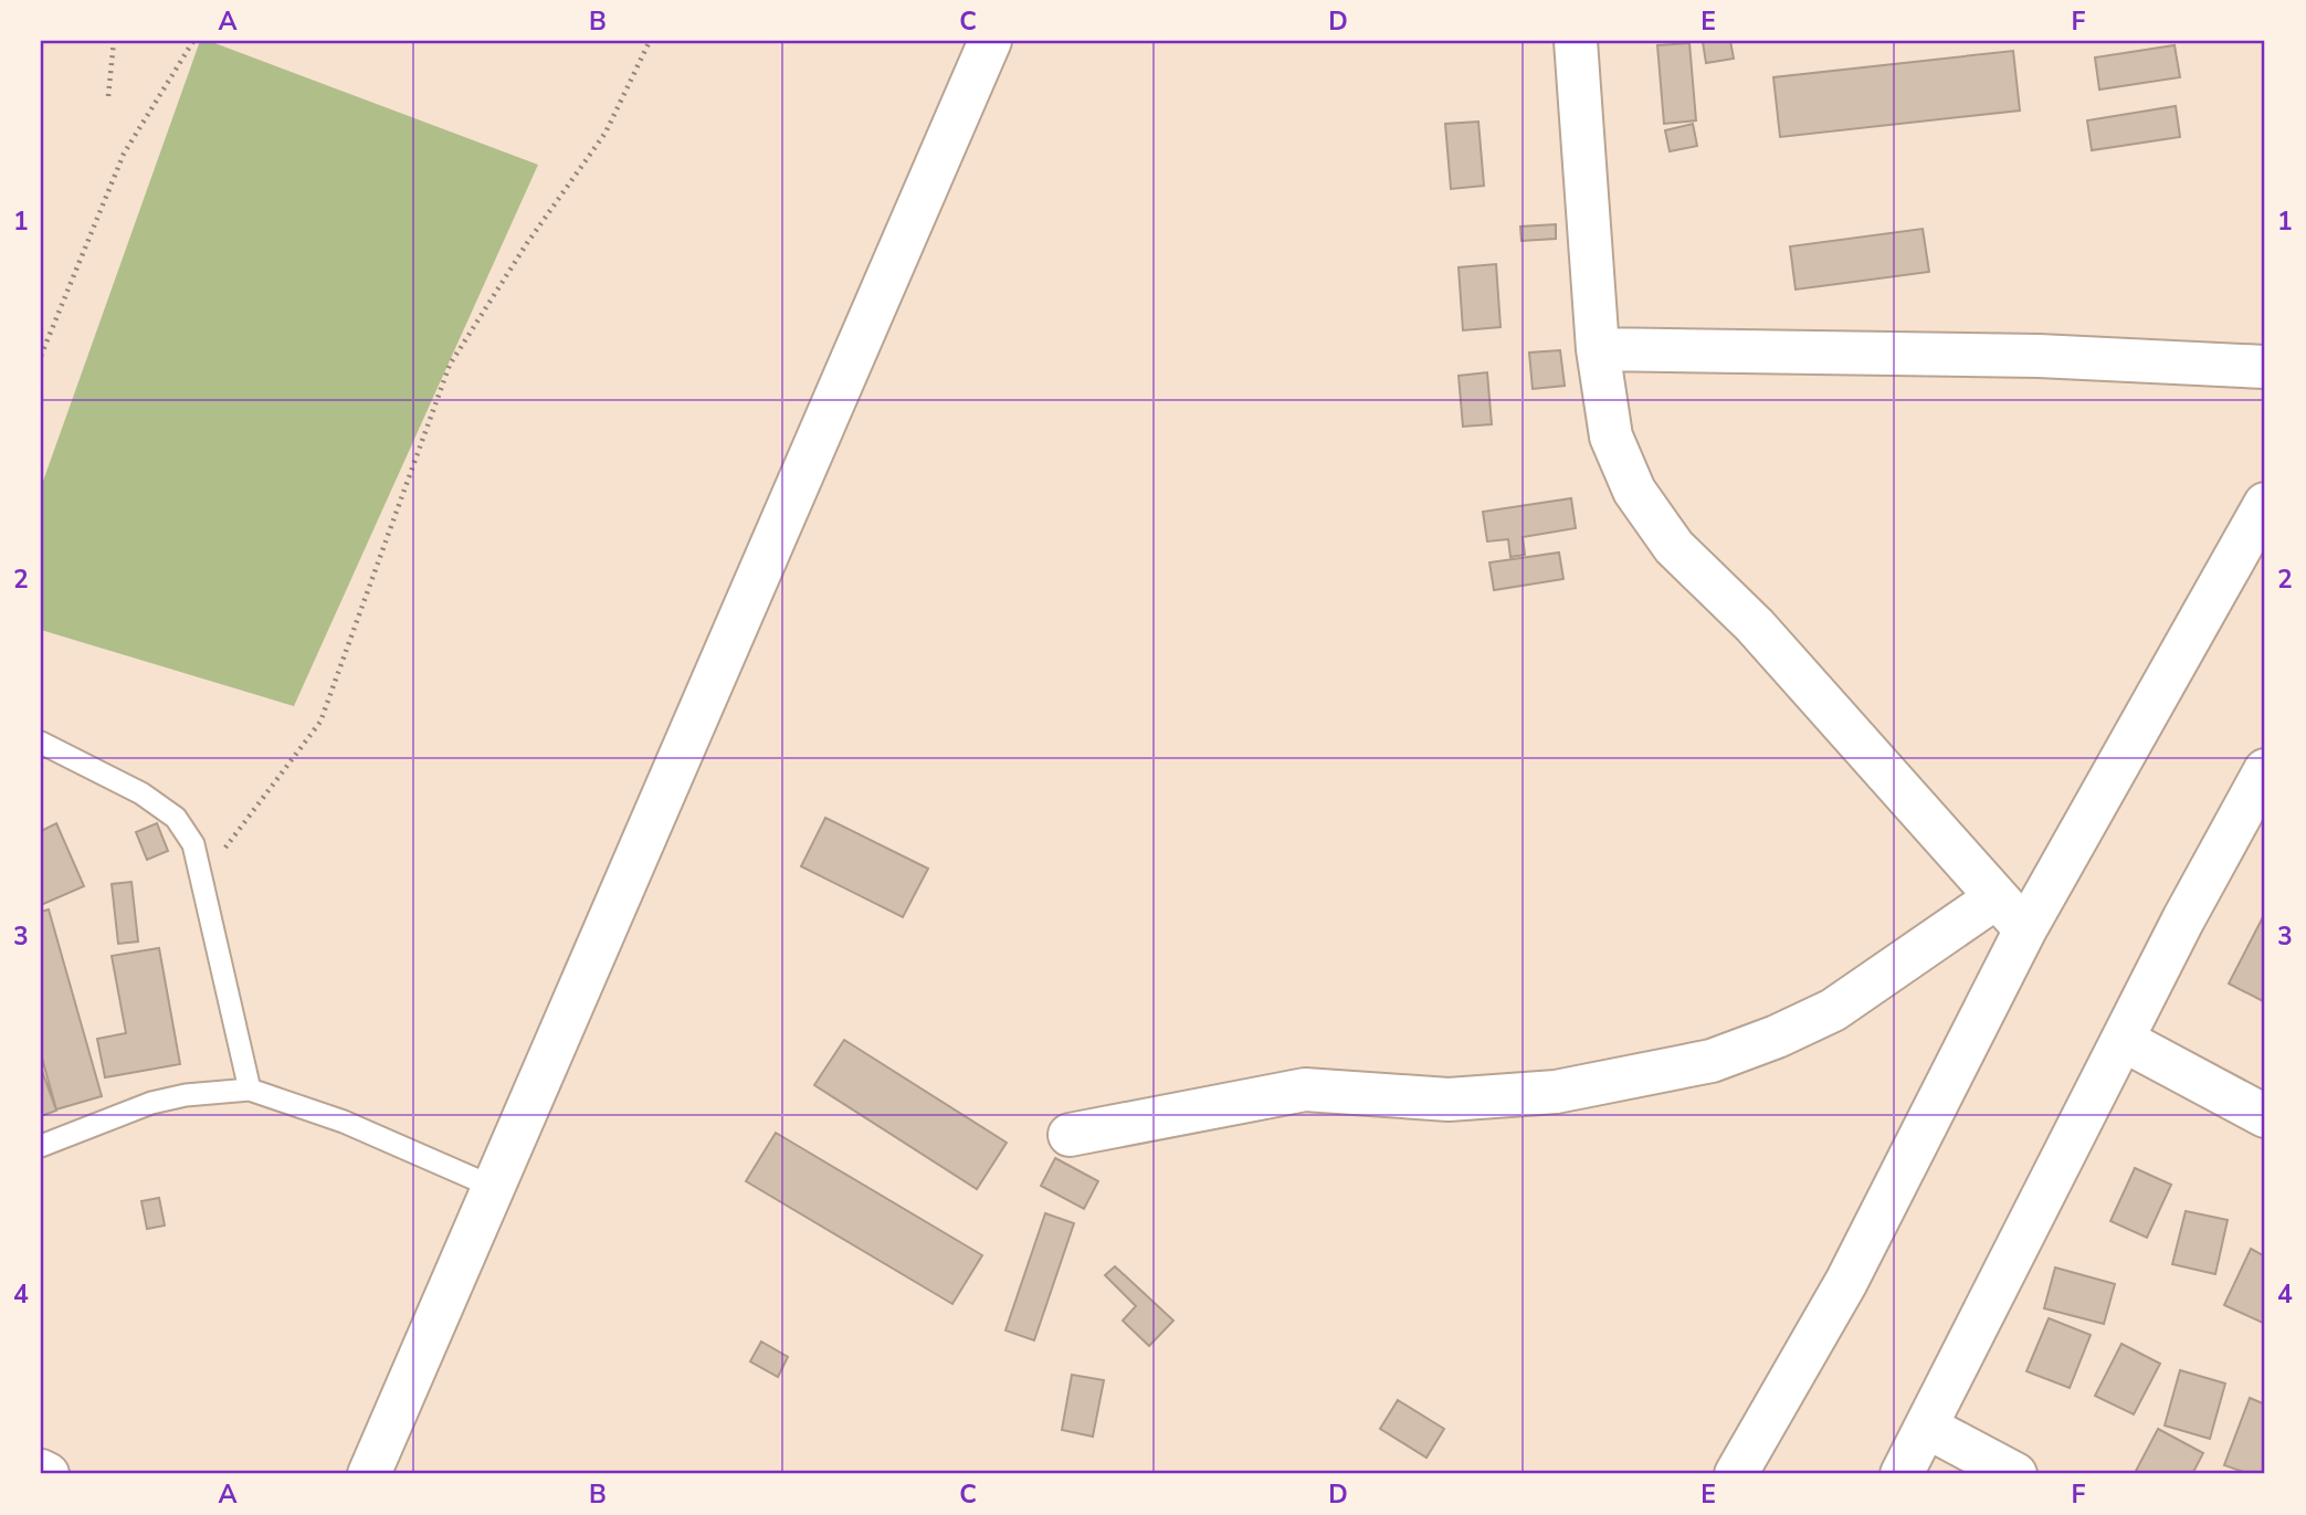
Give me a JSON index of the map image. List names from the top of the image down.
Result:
{
  "grid": {
    "columns": [
      "A",
      "B",
      "C",
      "D",
      "E",
      "F"
    ],
    "rows": [
      "1",
      "2",
      "3",
      "4"
    ]
  }
}
